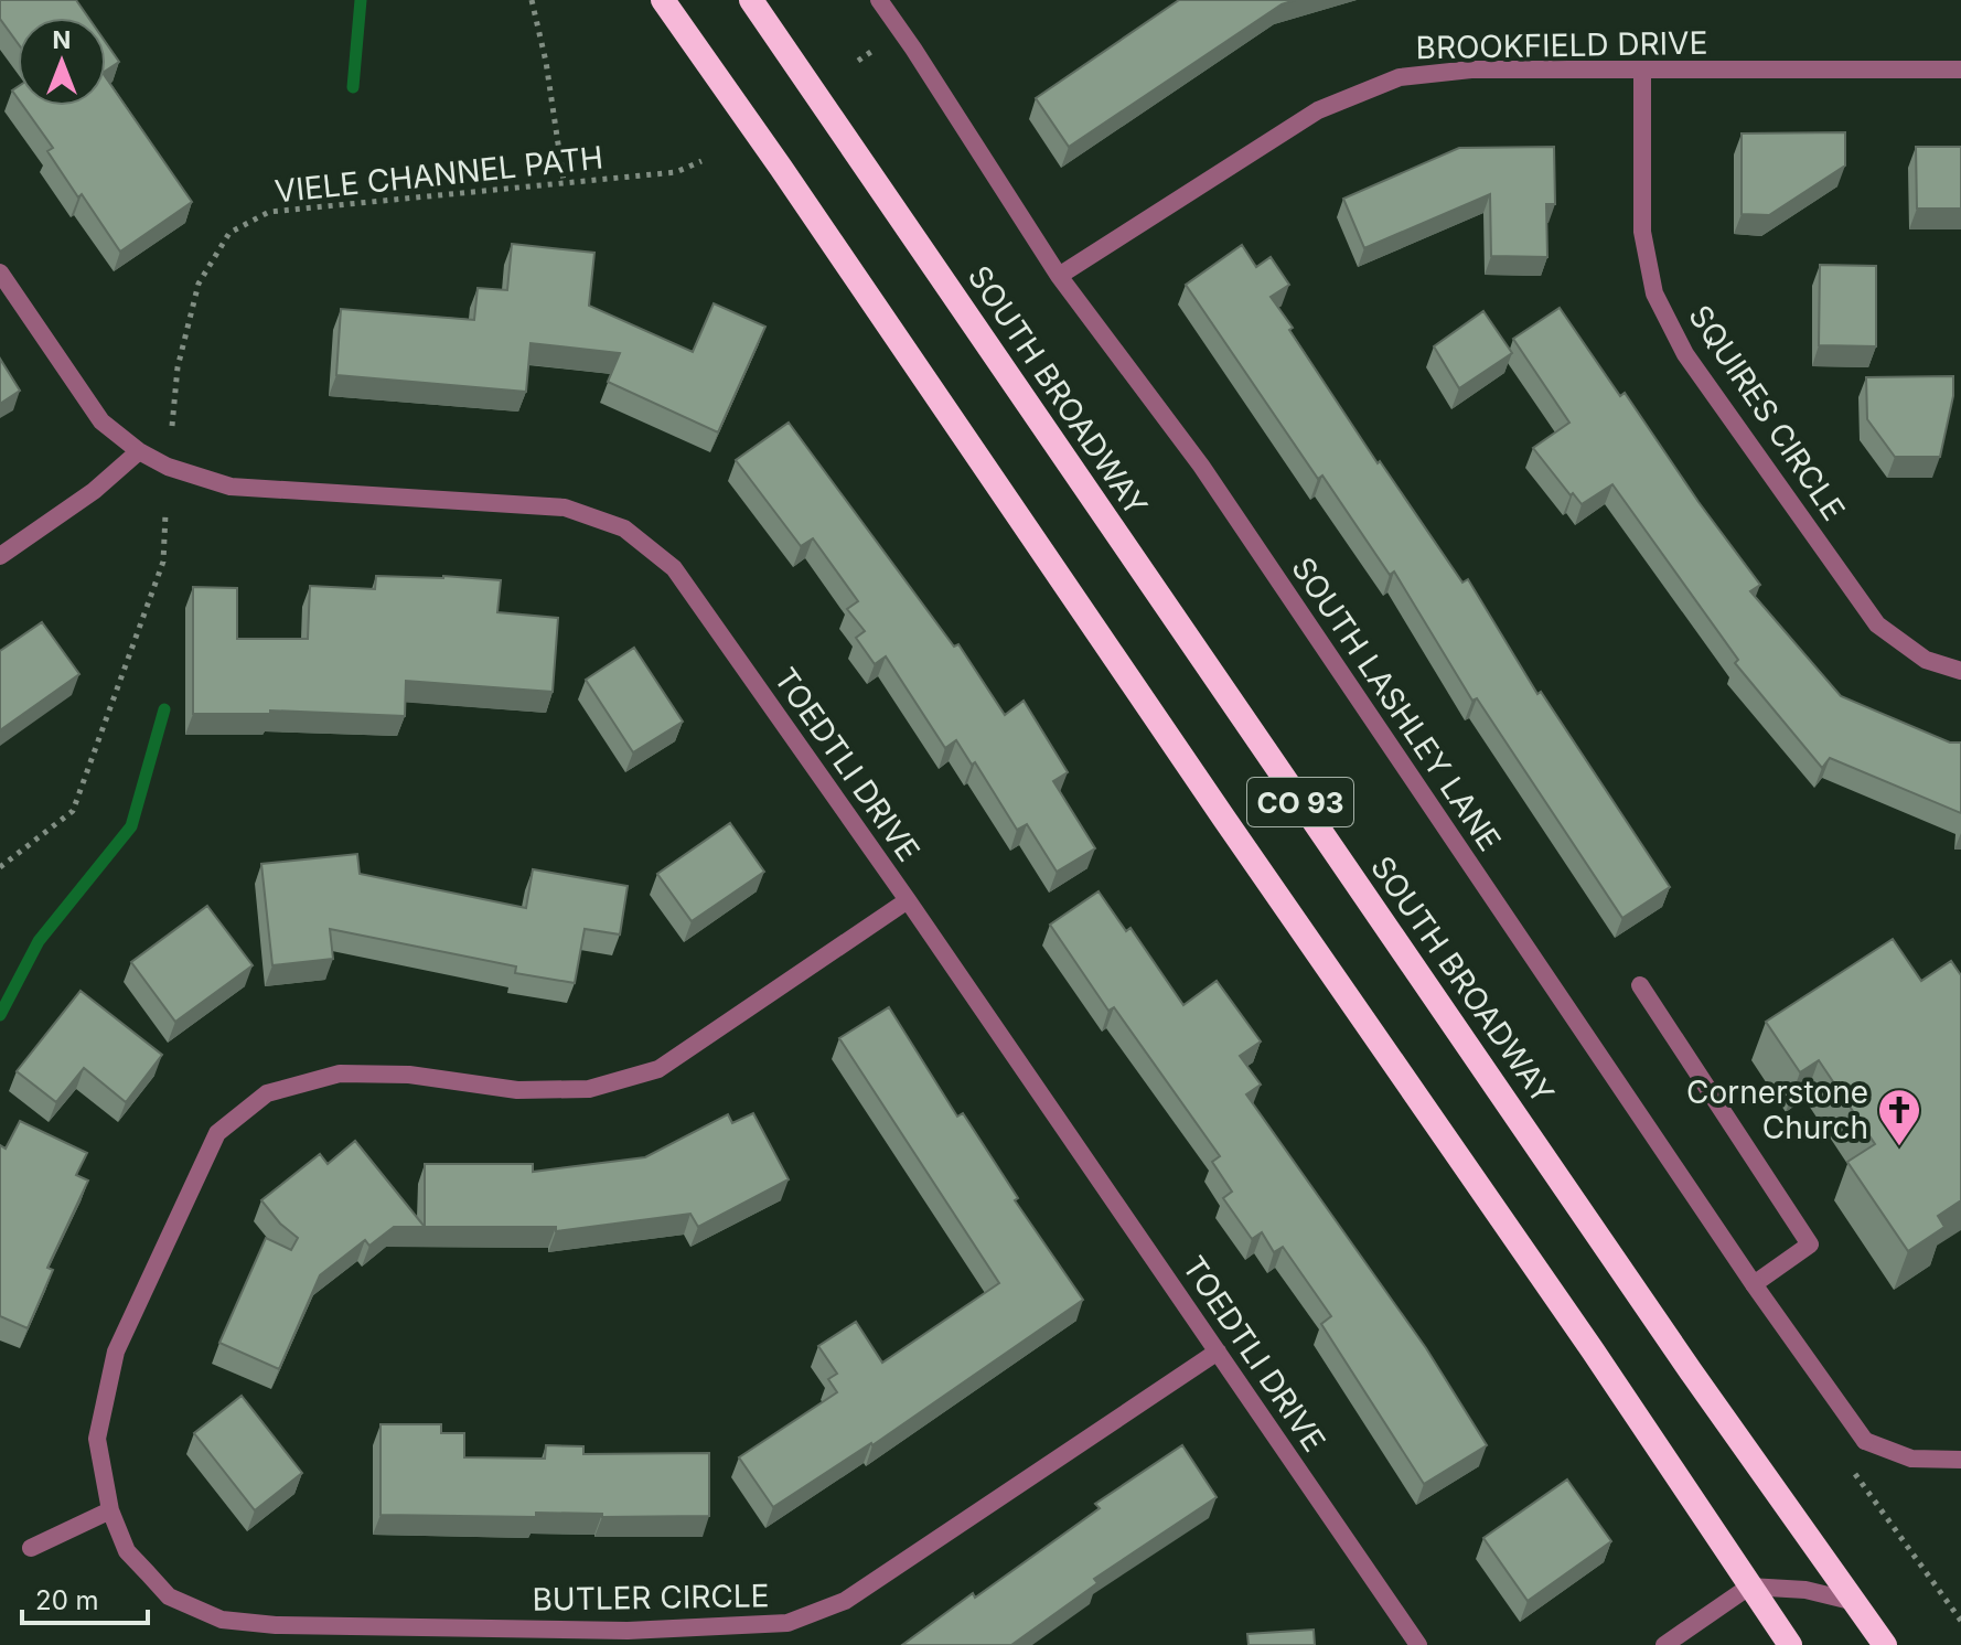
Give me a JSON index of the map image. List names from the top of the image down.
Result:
{
  "streets": {
    "highway": ["SOUTH BROADWAY", "CO 93"],
    "street": [
      "BROOKFIELD DRIVE",
      "SQUIRES CIRCLE",
      "SOUTH LASHLEY LANE",
      "TOEDTLI DRIVE",
      "BUTLER CIRCLE"
    ],
    "path": ["VIELE CHANNEL PATH"]
  },
  "crossings": [
    ["BROOKFIELD DRIVE", "SQUIRES CIRCLE"],
    ["BROOKFIELD DRIVE", "SOUTH LASHLEY LANE"],
    ["TOEDTLI DRIVE", "BUTLER CIRCLE"]
  ],
  "places": {
    "church": ["Cornerstone Church"]
  },
  "scale_bar": "20 m",
  "north": "top"
}
